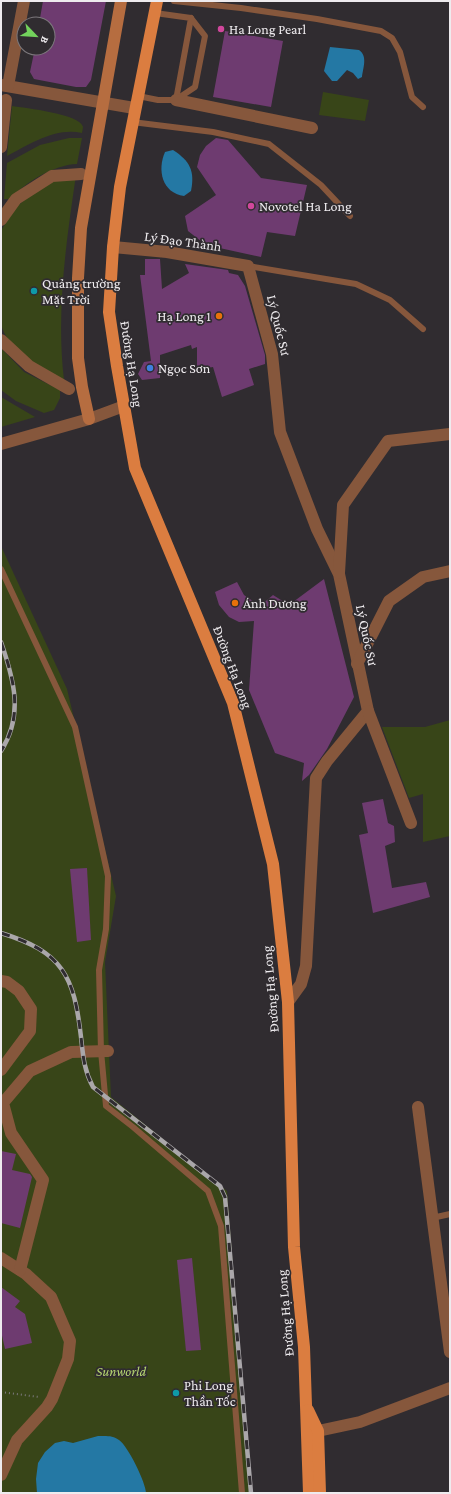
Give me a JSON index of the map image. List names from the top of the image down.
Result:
{
  "streets": {
    "main road": ["Đường Hạ Long"],
    "street": ["Lý Đạo Thành", "Lý Quốc Sư"]
  },
  "crossings": [
    ["Lý Đạo Thành", "Lý Quốc Sư"],
    ["Lý Đạo Thành", "Đường Hạ Long"]
  ],
  "parks": ["Sunworld"],
  "places": [
    "Ha Long Pearl",
    "Novotel Ha Long",
    "Quảng trường Mặt Trời",
    "Hạ Long 1",
    "Ngọc Sơn",
    "Ánh Dương",
    "Phi Long Thần Tốc"
  ],
  "north": "bottom right"
}
